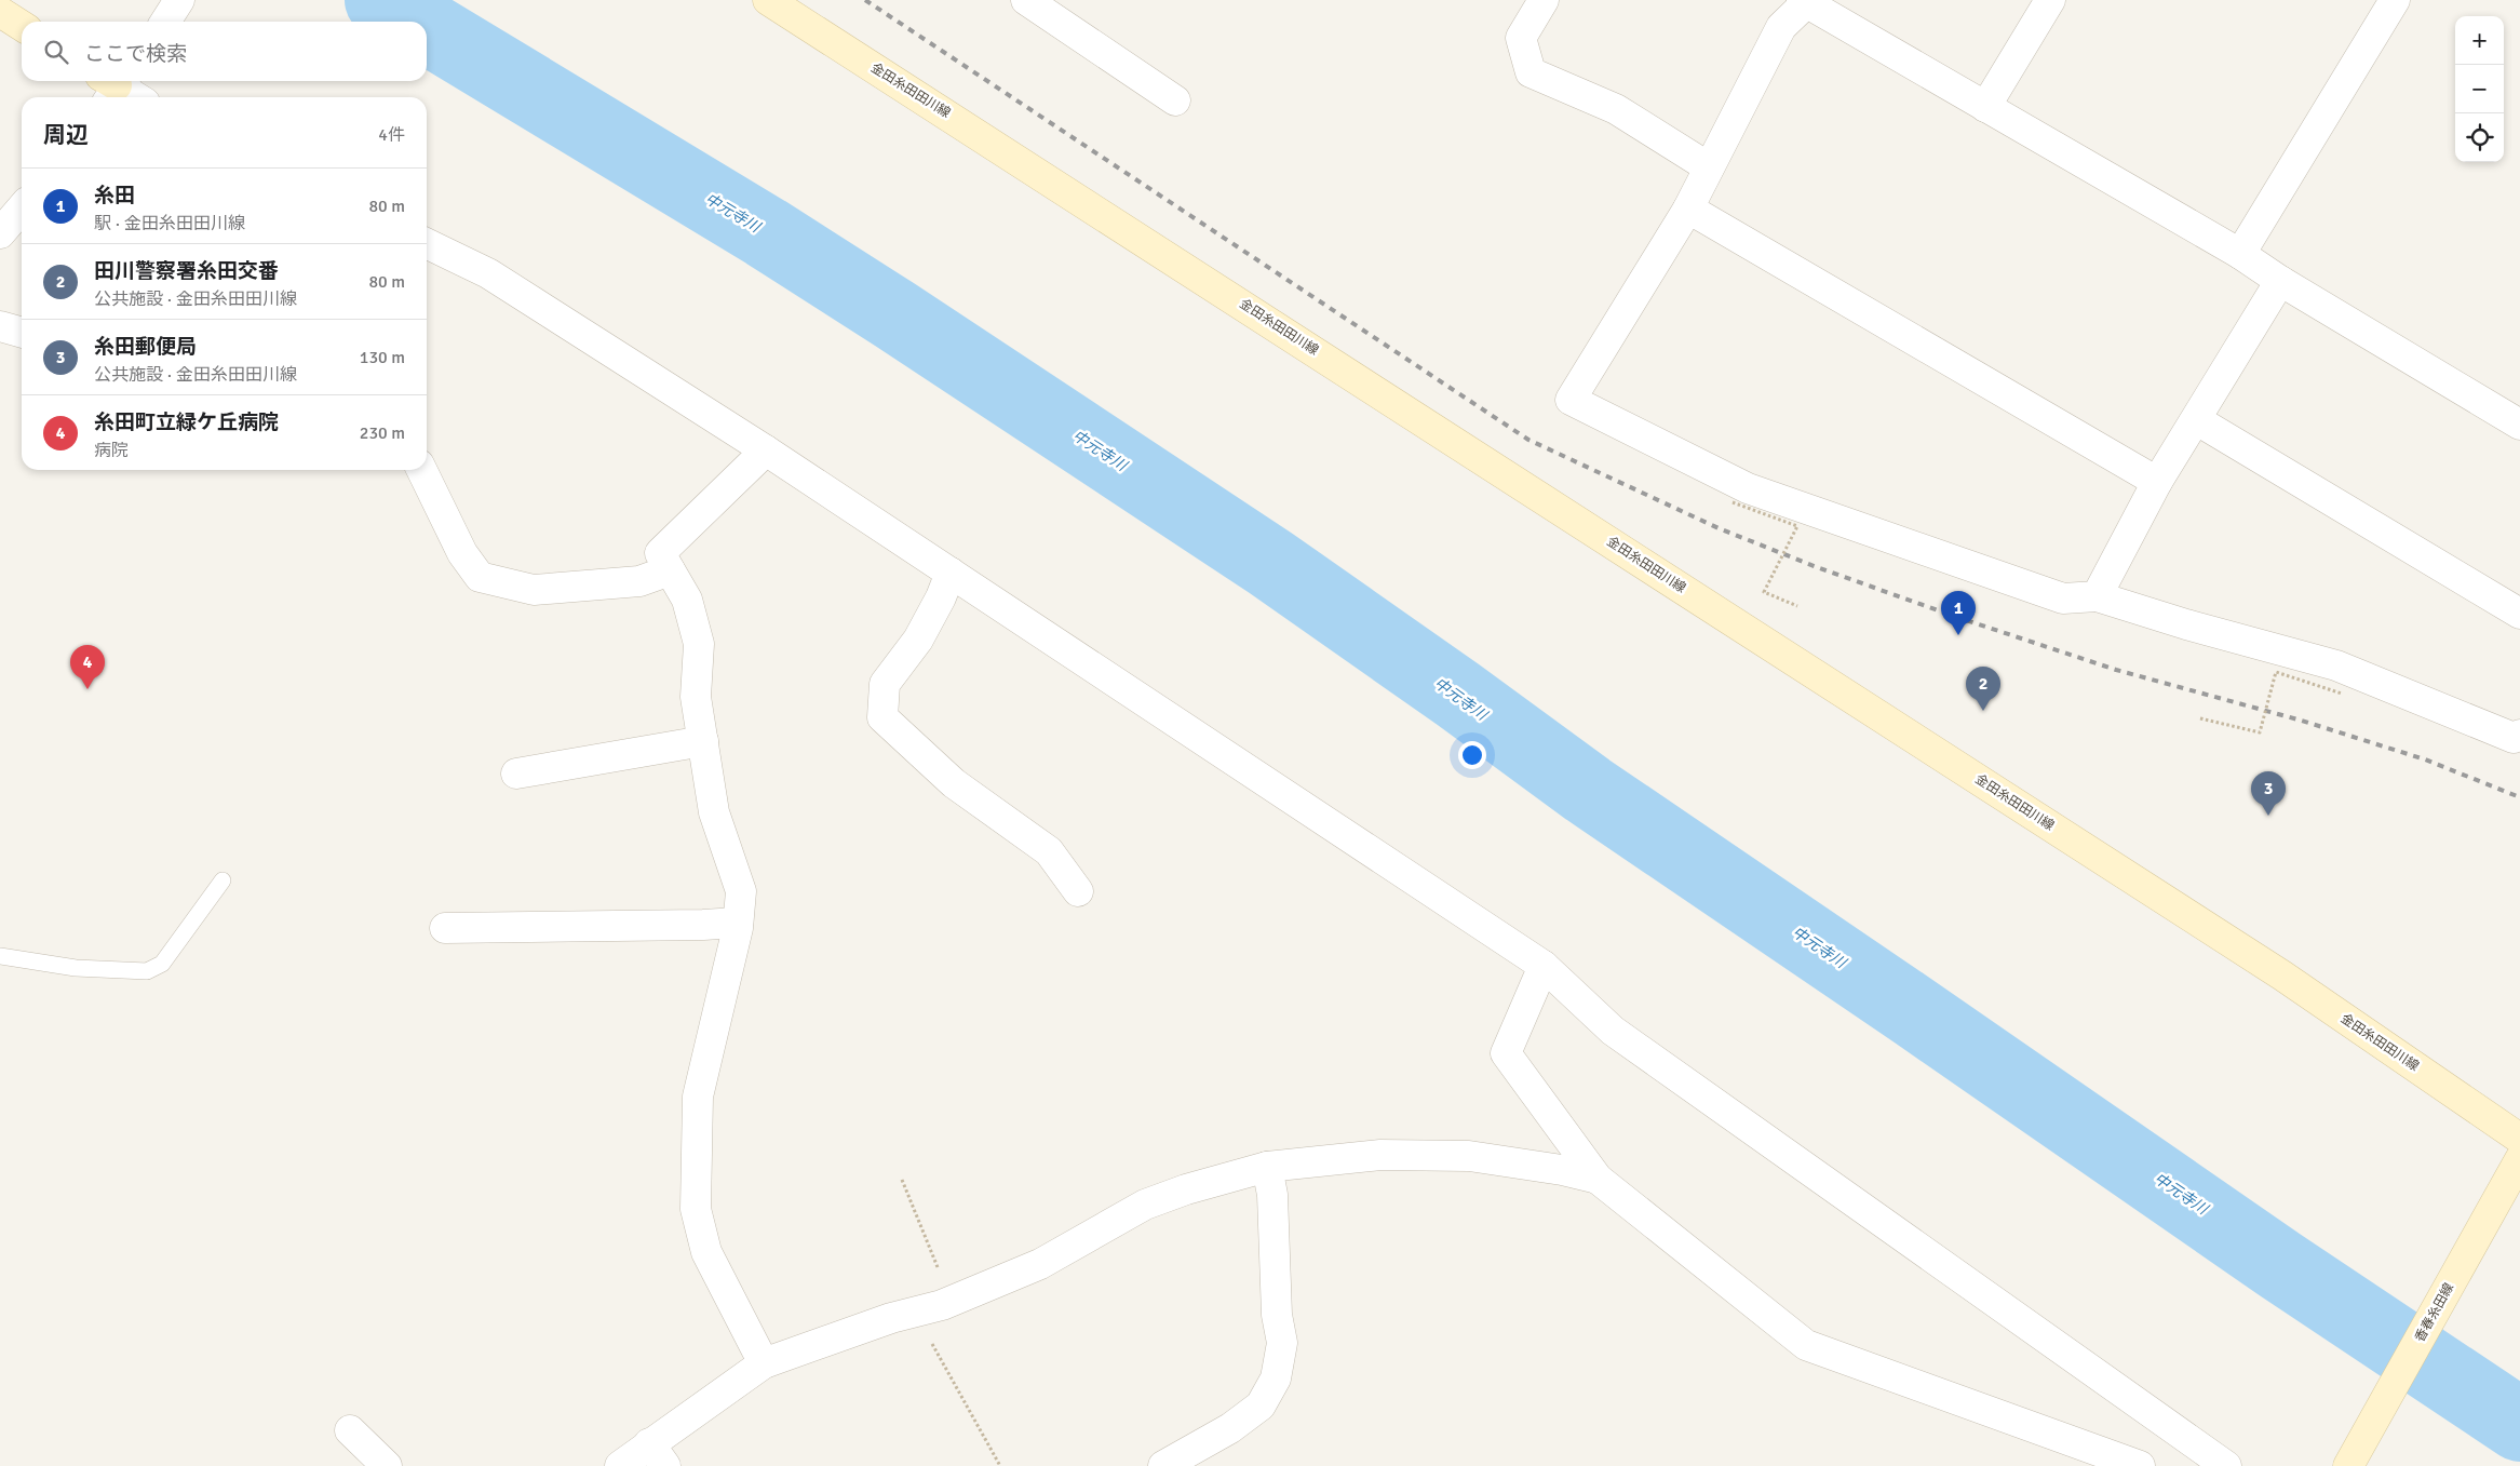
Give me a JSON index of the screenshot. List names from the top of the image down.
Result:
{
  "streets": {
    "main road": ["金田糸田田川線", "香春糸田線"]
  },
  "water": ["中元寺川"],
  "page": {
    "map_buttons": ["+", "−"],
    "search": "ここで検索",
    "heading": ["周辺", "4件"],
    "list": [
      {
        "mark": "1",
        "name": "糸田",
        "note": "駅 · 金田糸田田川線",
        "value": "80 m"
      },
      {
        "mark": "2",
        "name": "田川警察署糸田交番",
        "note": "公共施設 · 金田糸田田川線",
        "value": "80 m"
      },
      {
        "mark": "3",
        "name": "糸田郵便局",
        "note": "公共施設 · 金田糸田田川線",
        "value": "130 m"
      },
      {
        "mark": "4",
        "name": "糸田町立緑ケ丘病院",
        "note": "病院",
        "value": "230 m"
      }
    ],
    "pins": [
      "1",
      "4",
      "2",
      "3"
    ]
  }
}
